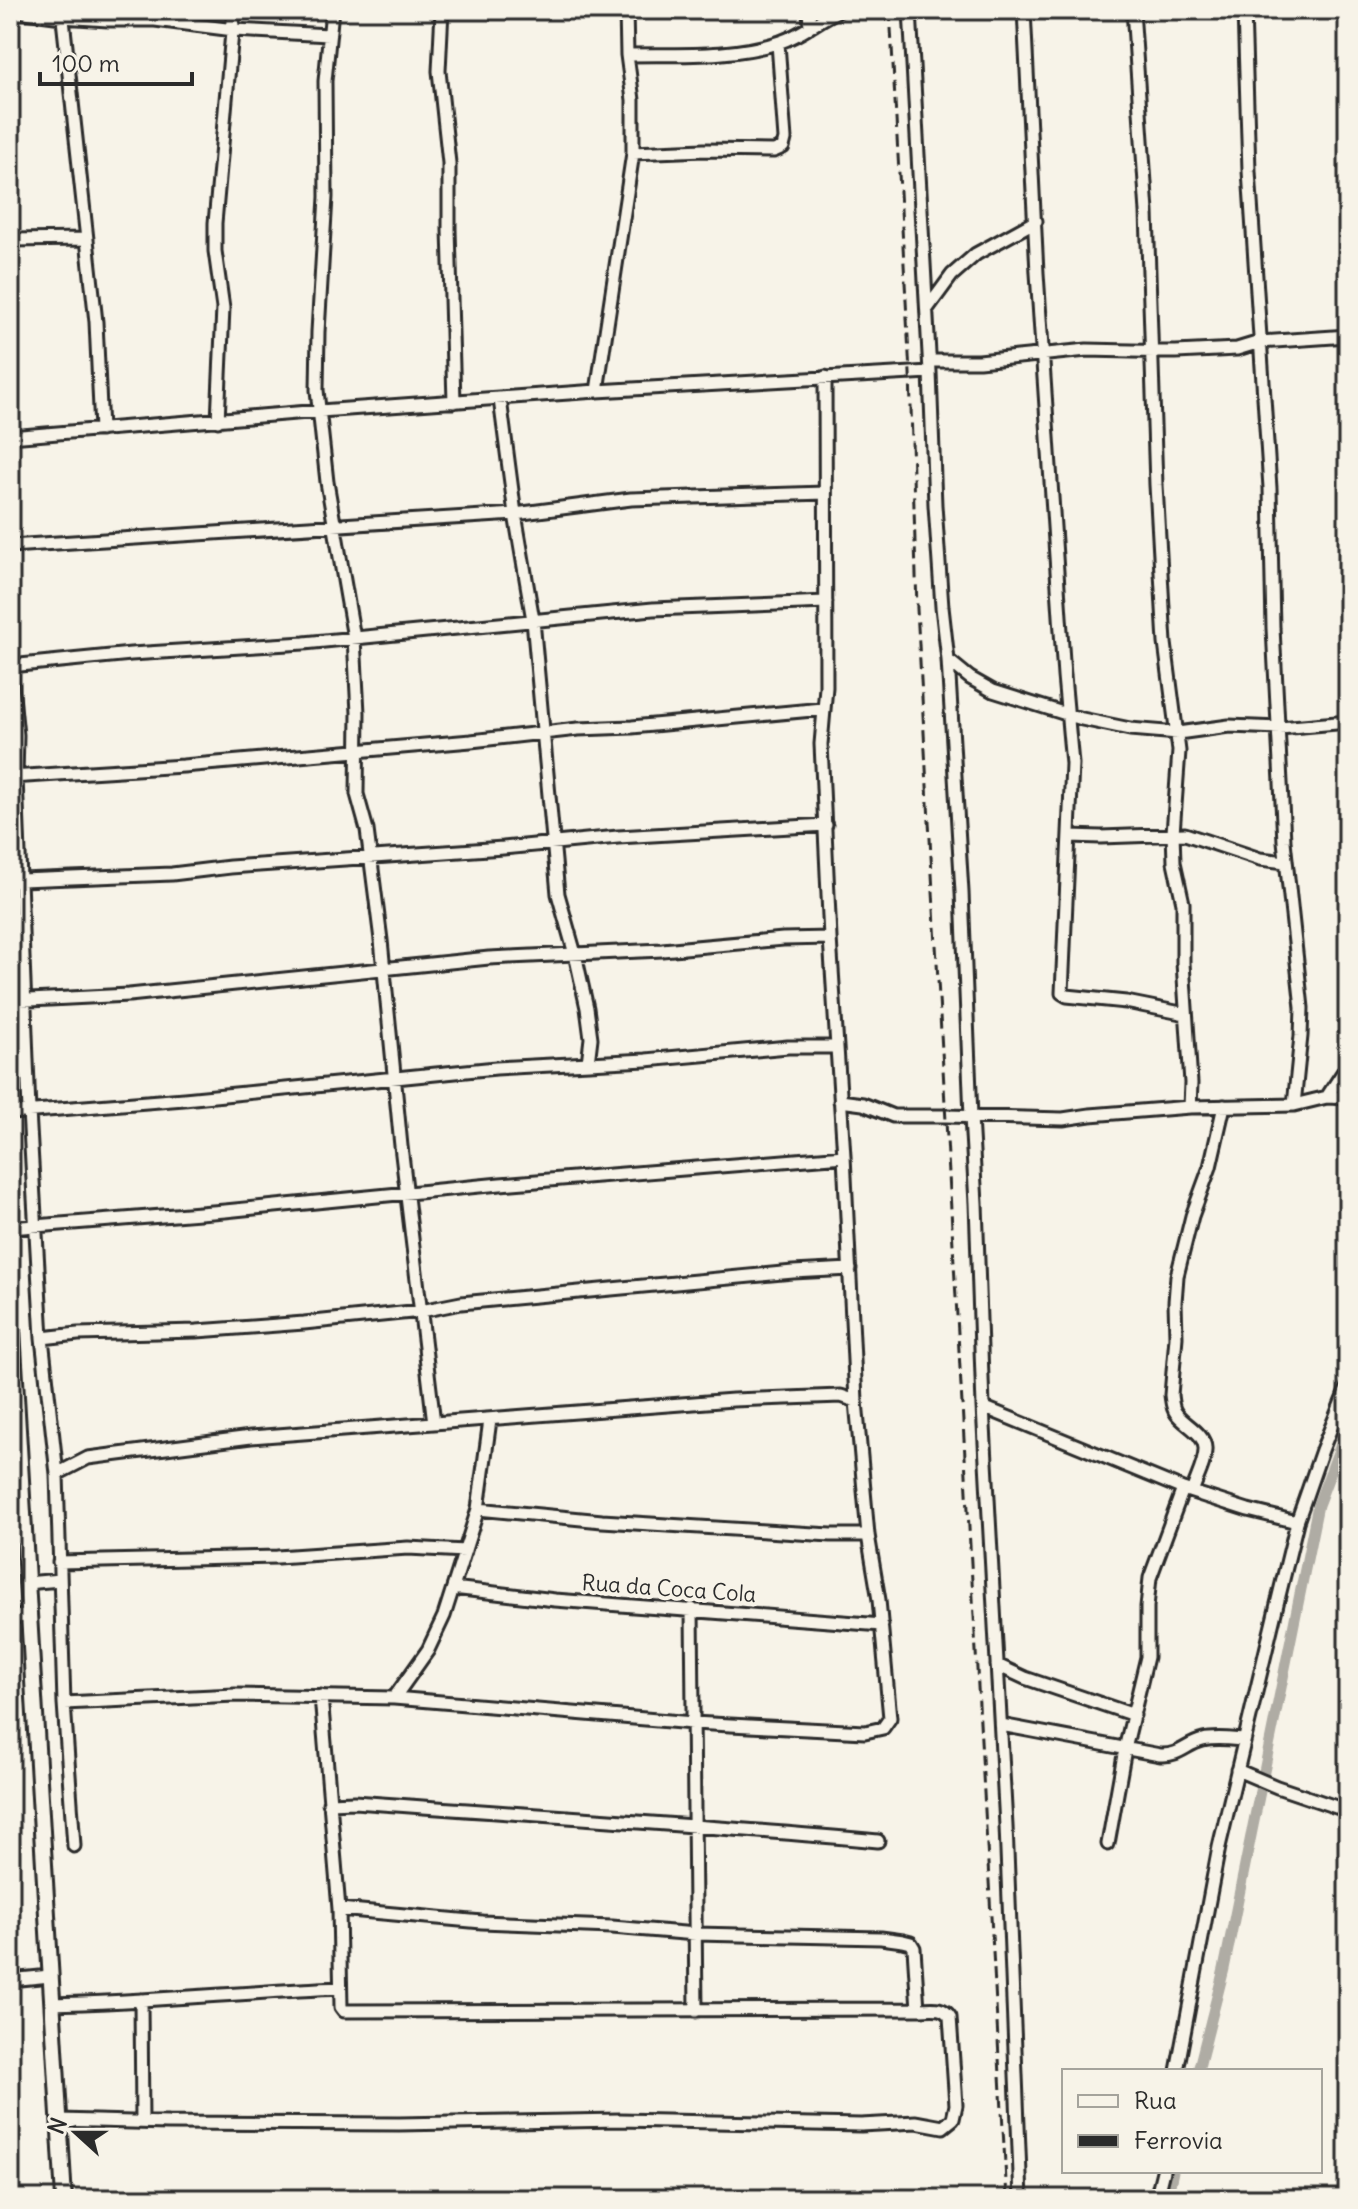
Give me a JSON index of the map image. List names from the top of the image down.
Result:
{
  "streets": {
    "street": ["Rua da Coca Cola"]
  },
  "legend": ["Rua", "Ferrovia"],
  "scale_bar": "100 m",
  "north": "left"
}
